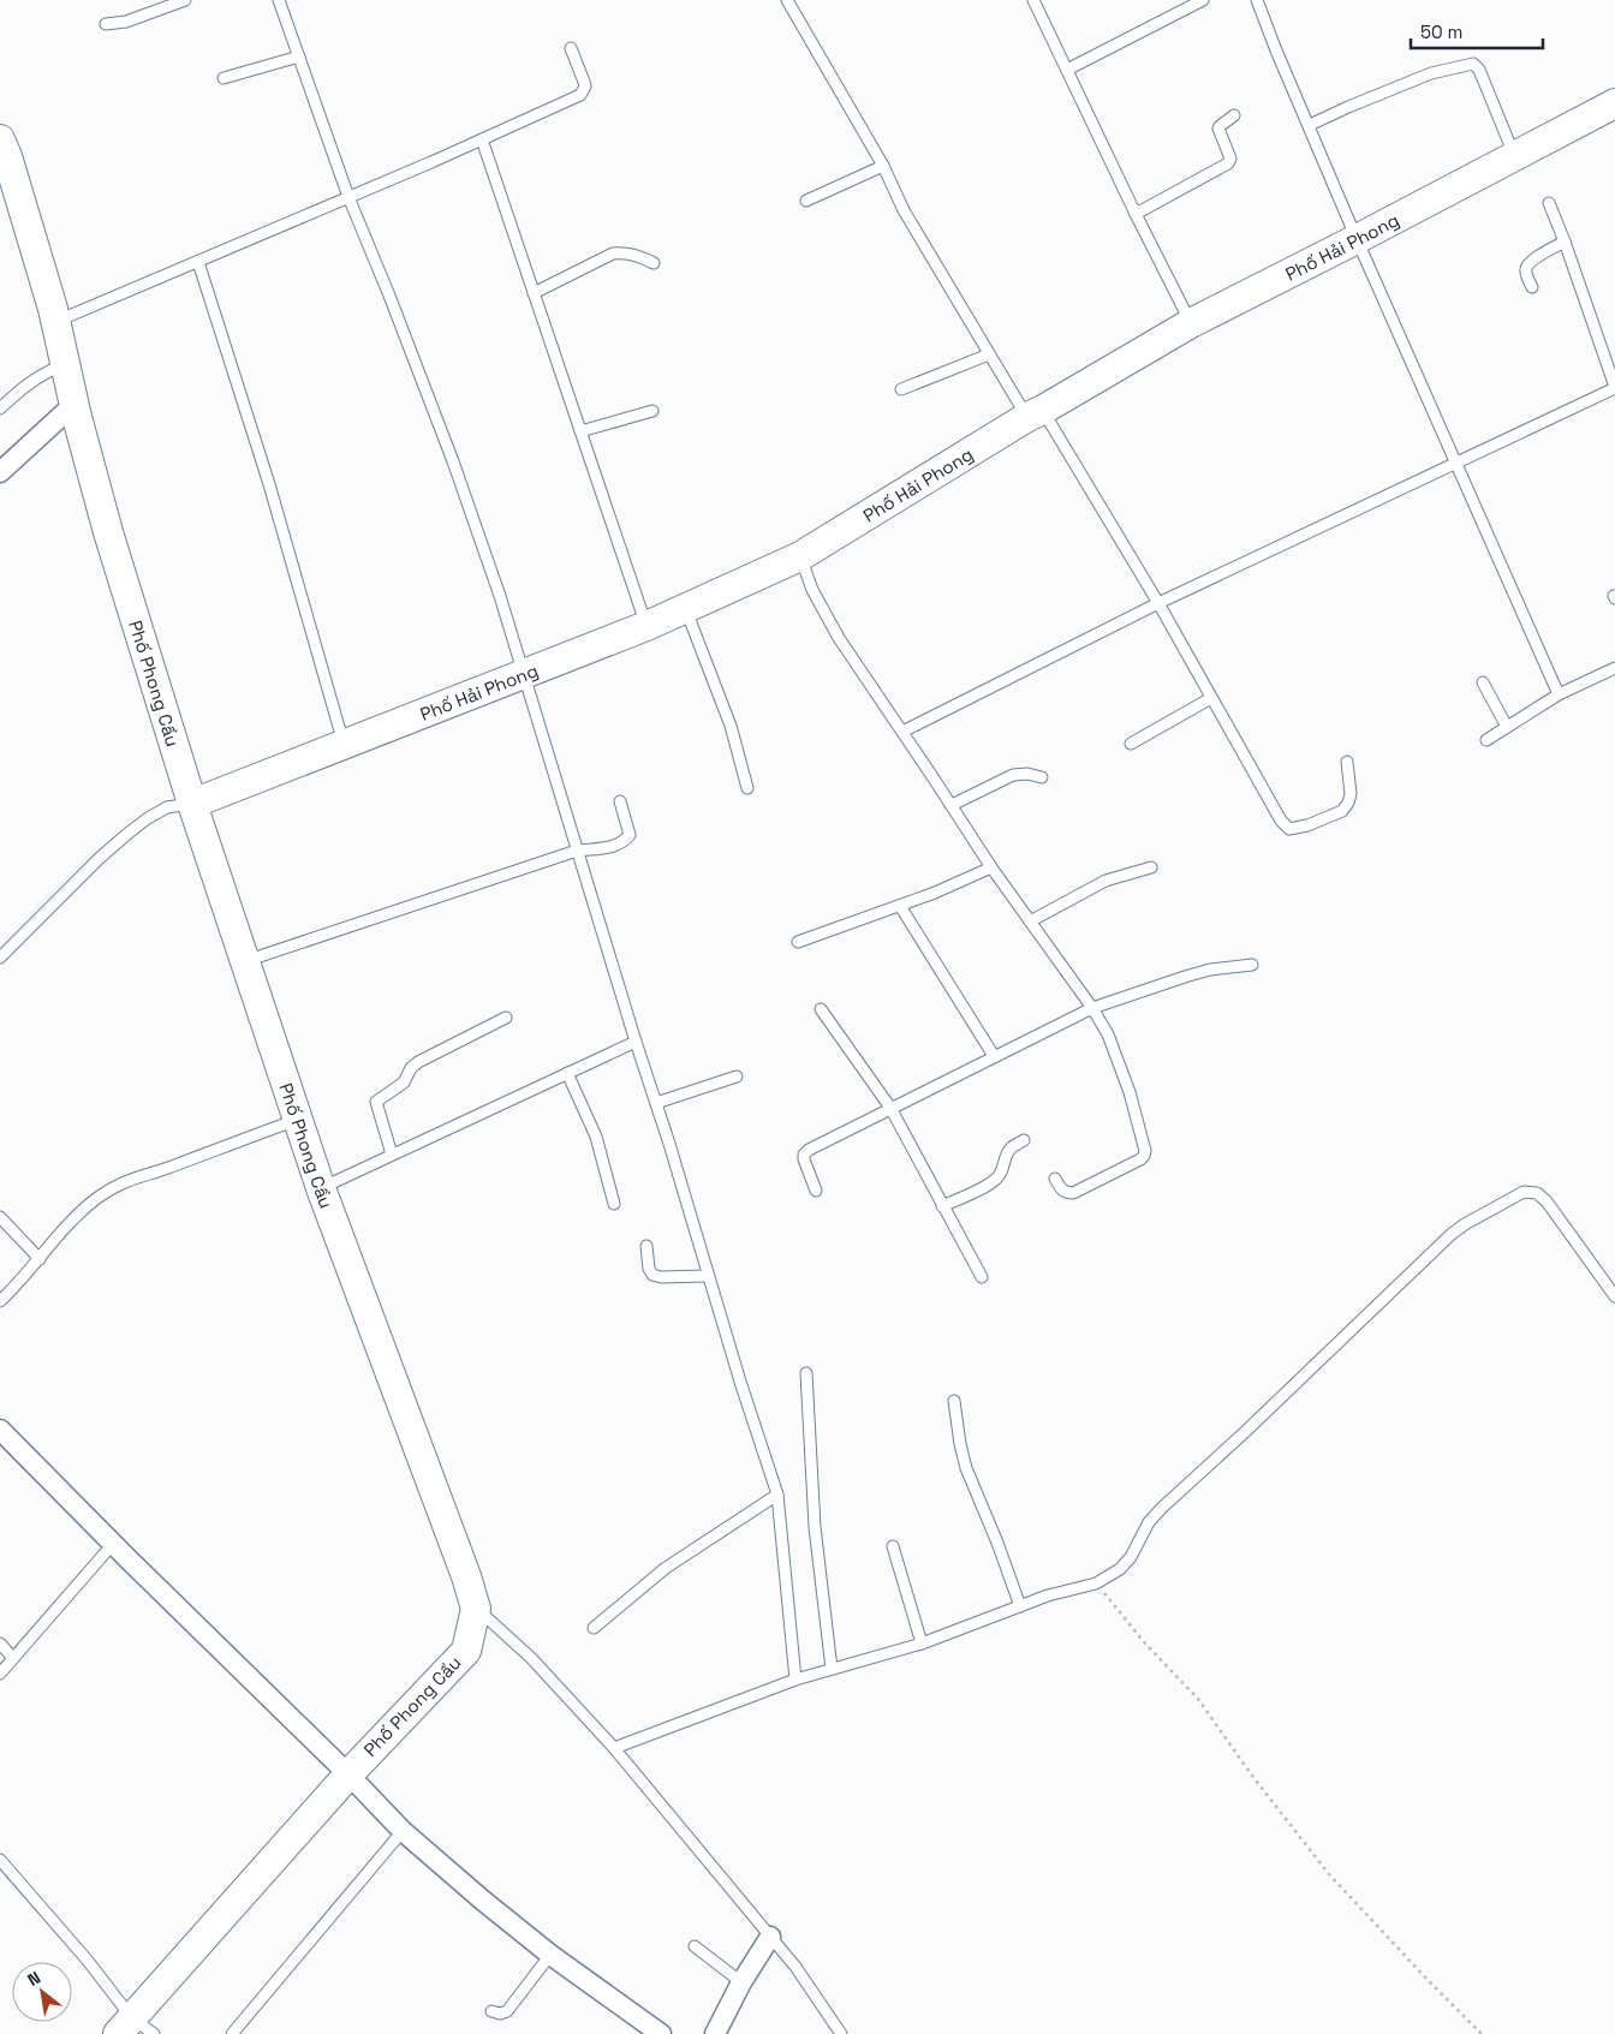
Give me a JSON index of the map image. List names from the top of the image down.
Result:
{
  "streets": {
    "street": ["Phố Hải Phong", "Phố Phong Cầu"]
  },
  "crossings": [
    ["Phố Hải Phong", "Phố Phong Cầu"]
  ],
  "scale_bar": "50 m",
  "north": "top left"
}
